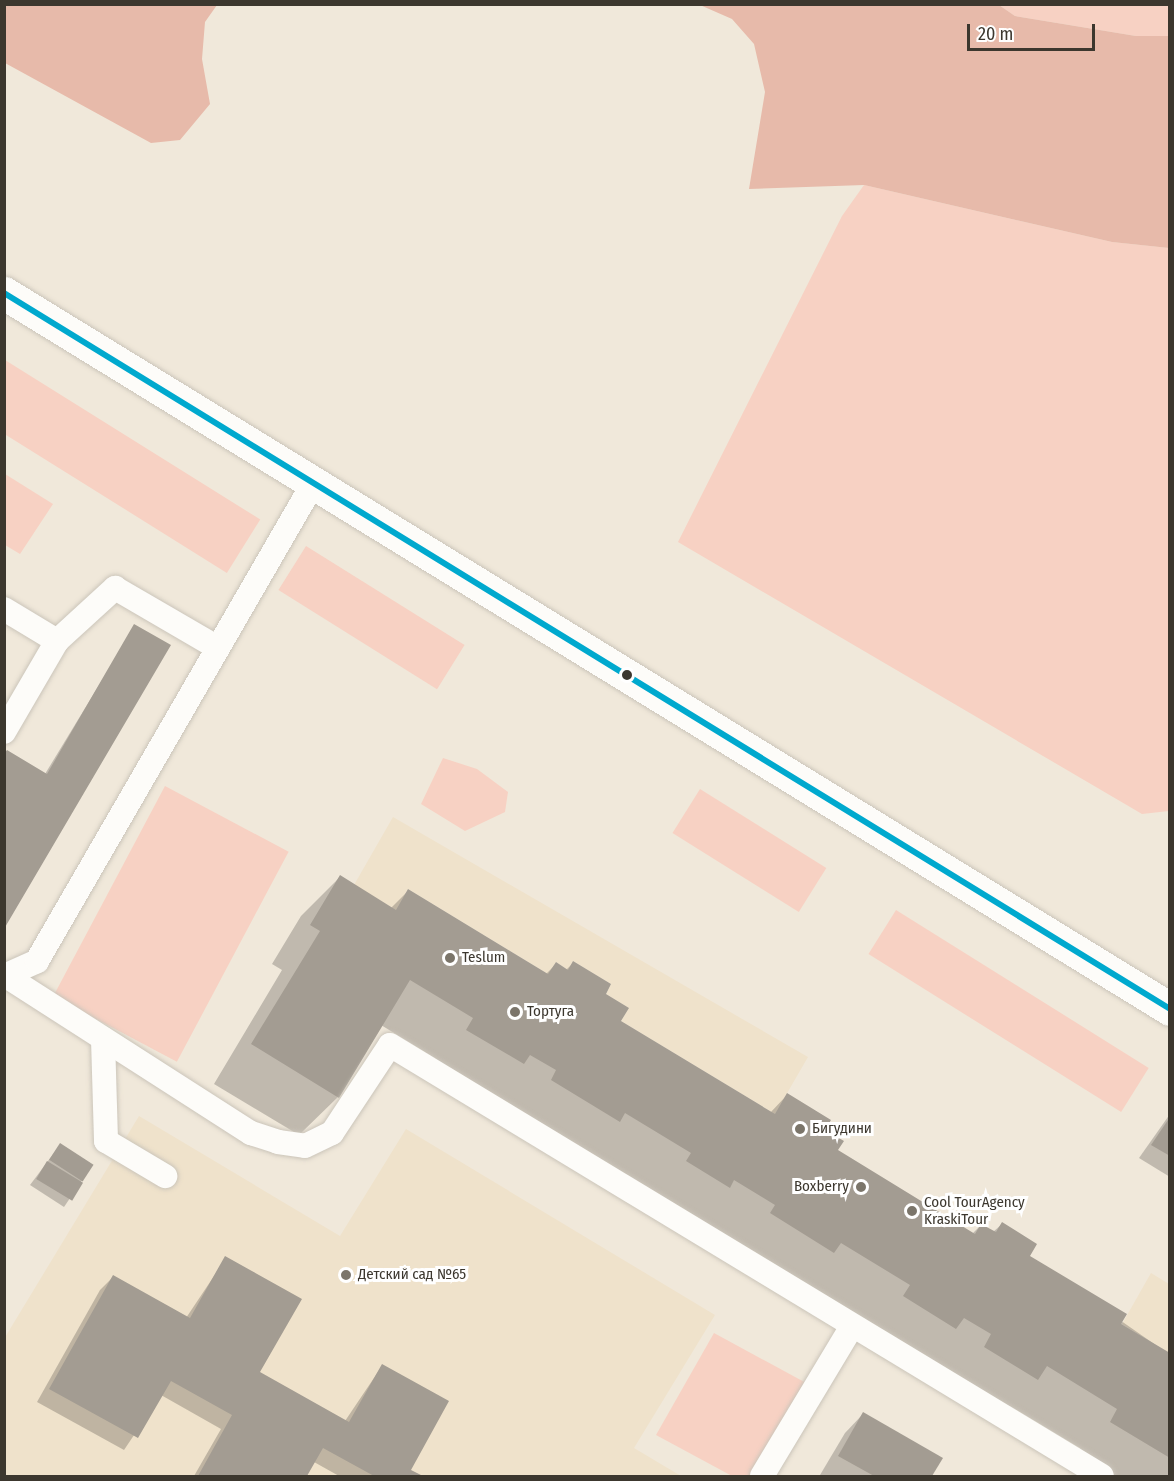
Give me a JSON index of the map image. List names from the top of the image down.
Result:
{
  "places": [
    "Teslum",
    "Тортуга",
    "Бигудини",
    "Boxberry",
    "Cool TourAgency KraskiTour",
    "Детский сад №65"
  ],
  "scale_bar": "20 m"
}
